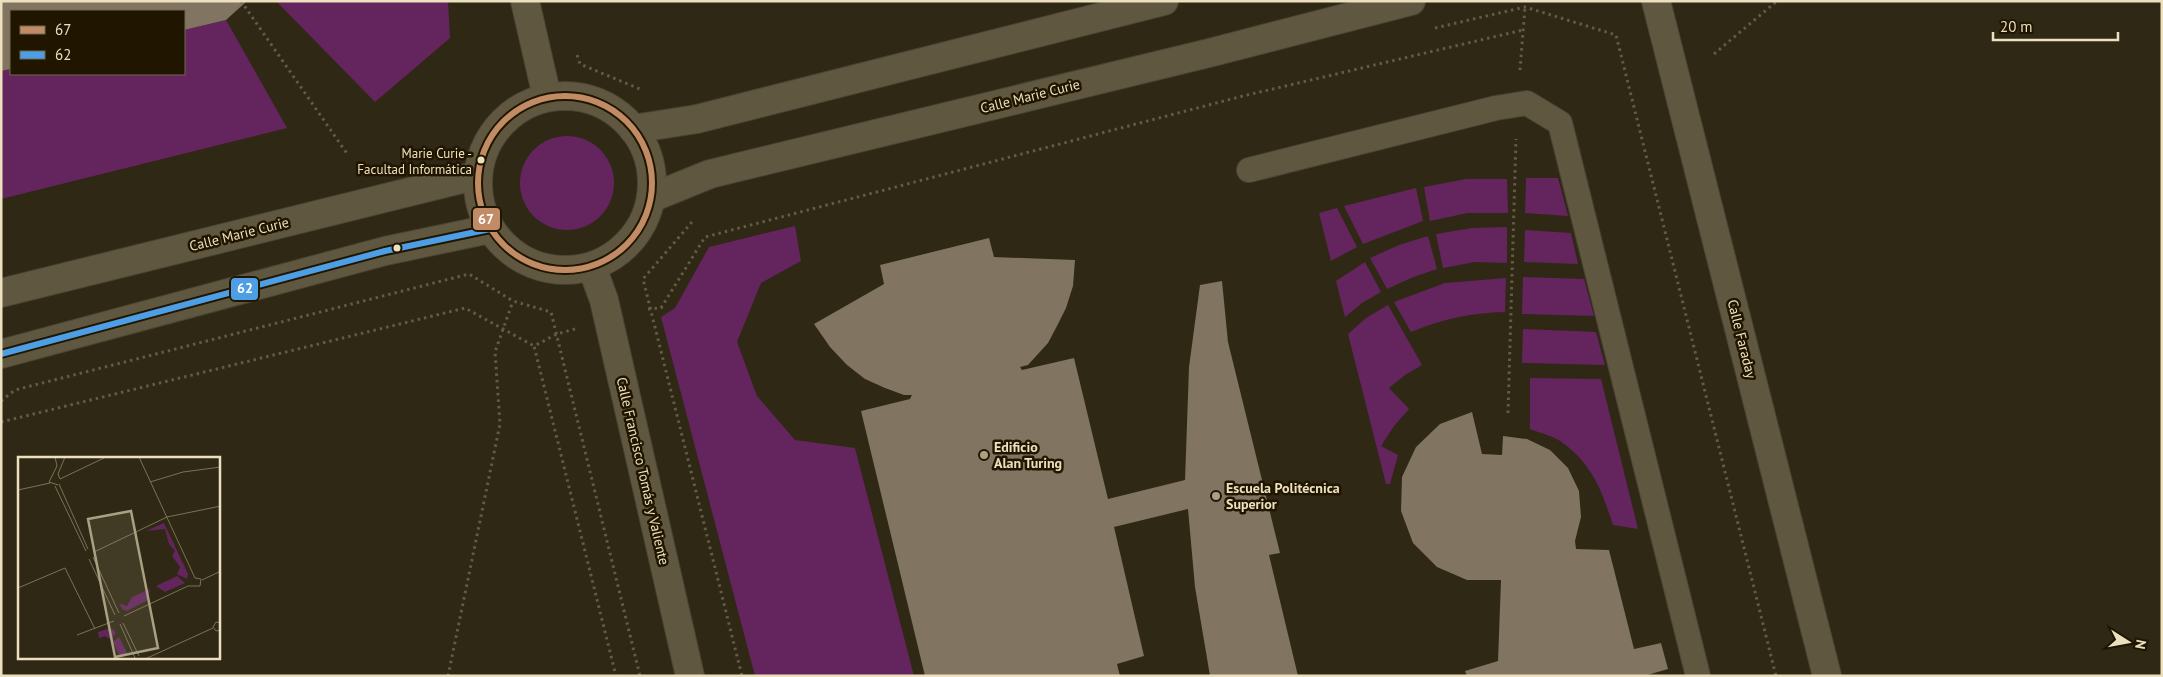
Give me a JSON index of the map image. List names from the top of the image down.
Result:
{
  "streets": {
    "street": ["Calle Marie Curie", "Calle Faraday", "Calle Francisco Tomás y Valiente"]
  },
  "crossings": [
    ["Calle Marie Curie", "Calle Francisco Tomás y Valiente"]
  ],
  "places": ["Marie Curie - Facultad Informática", "Edificio Alan Turing", "Escuela Politécnica Superior"],
  "lines": ["transit line 67", "transit line 62"],
  "legend": ["67", "62"],
  "scale_bar": "20 m",
  "north": "right"
}
